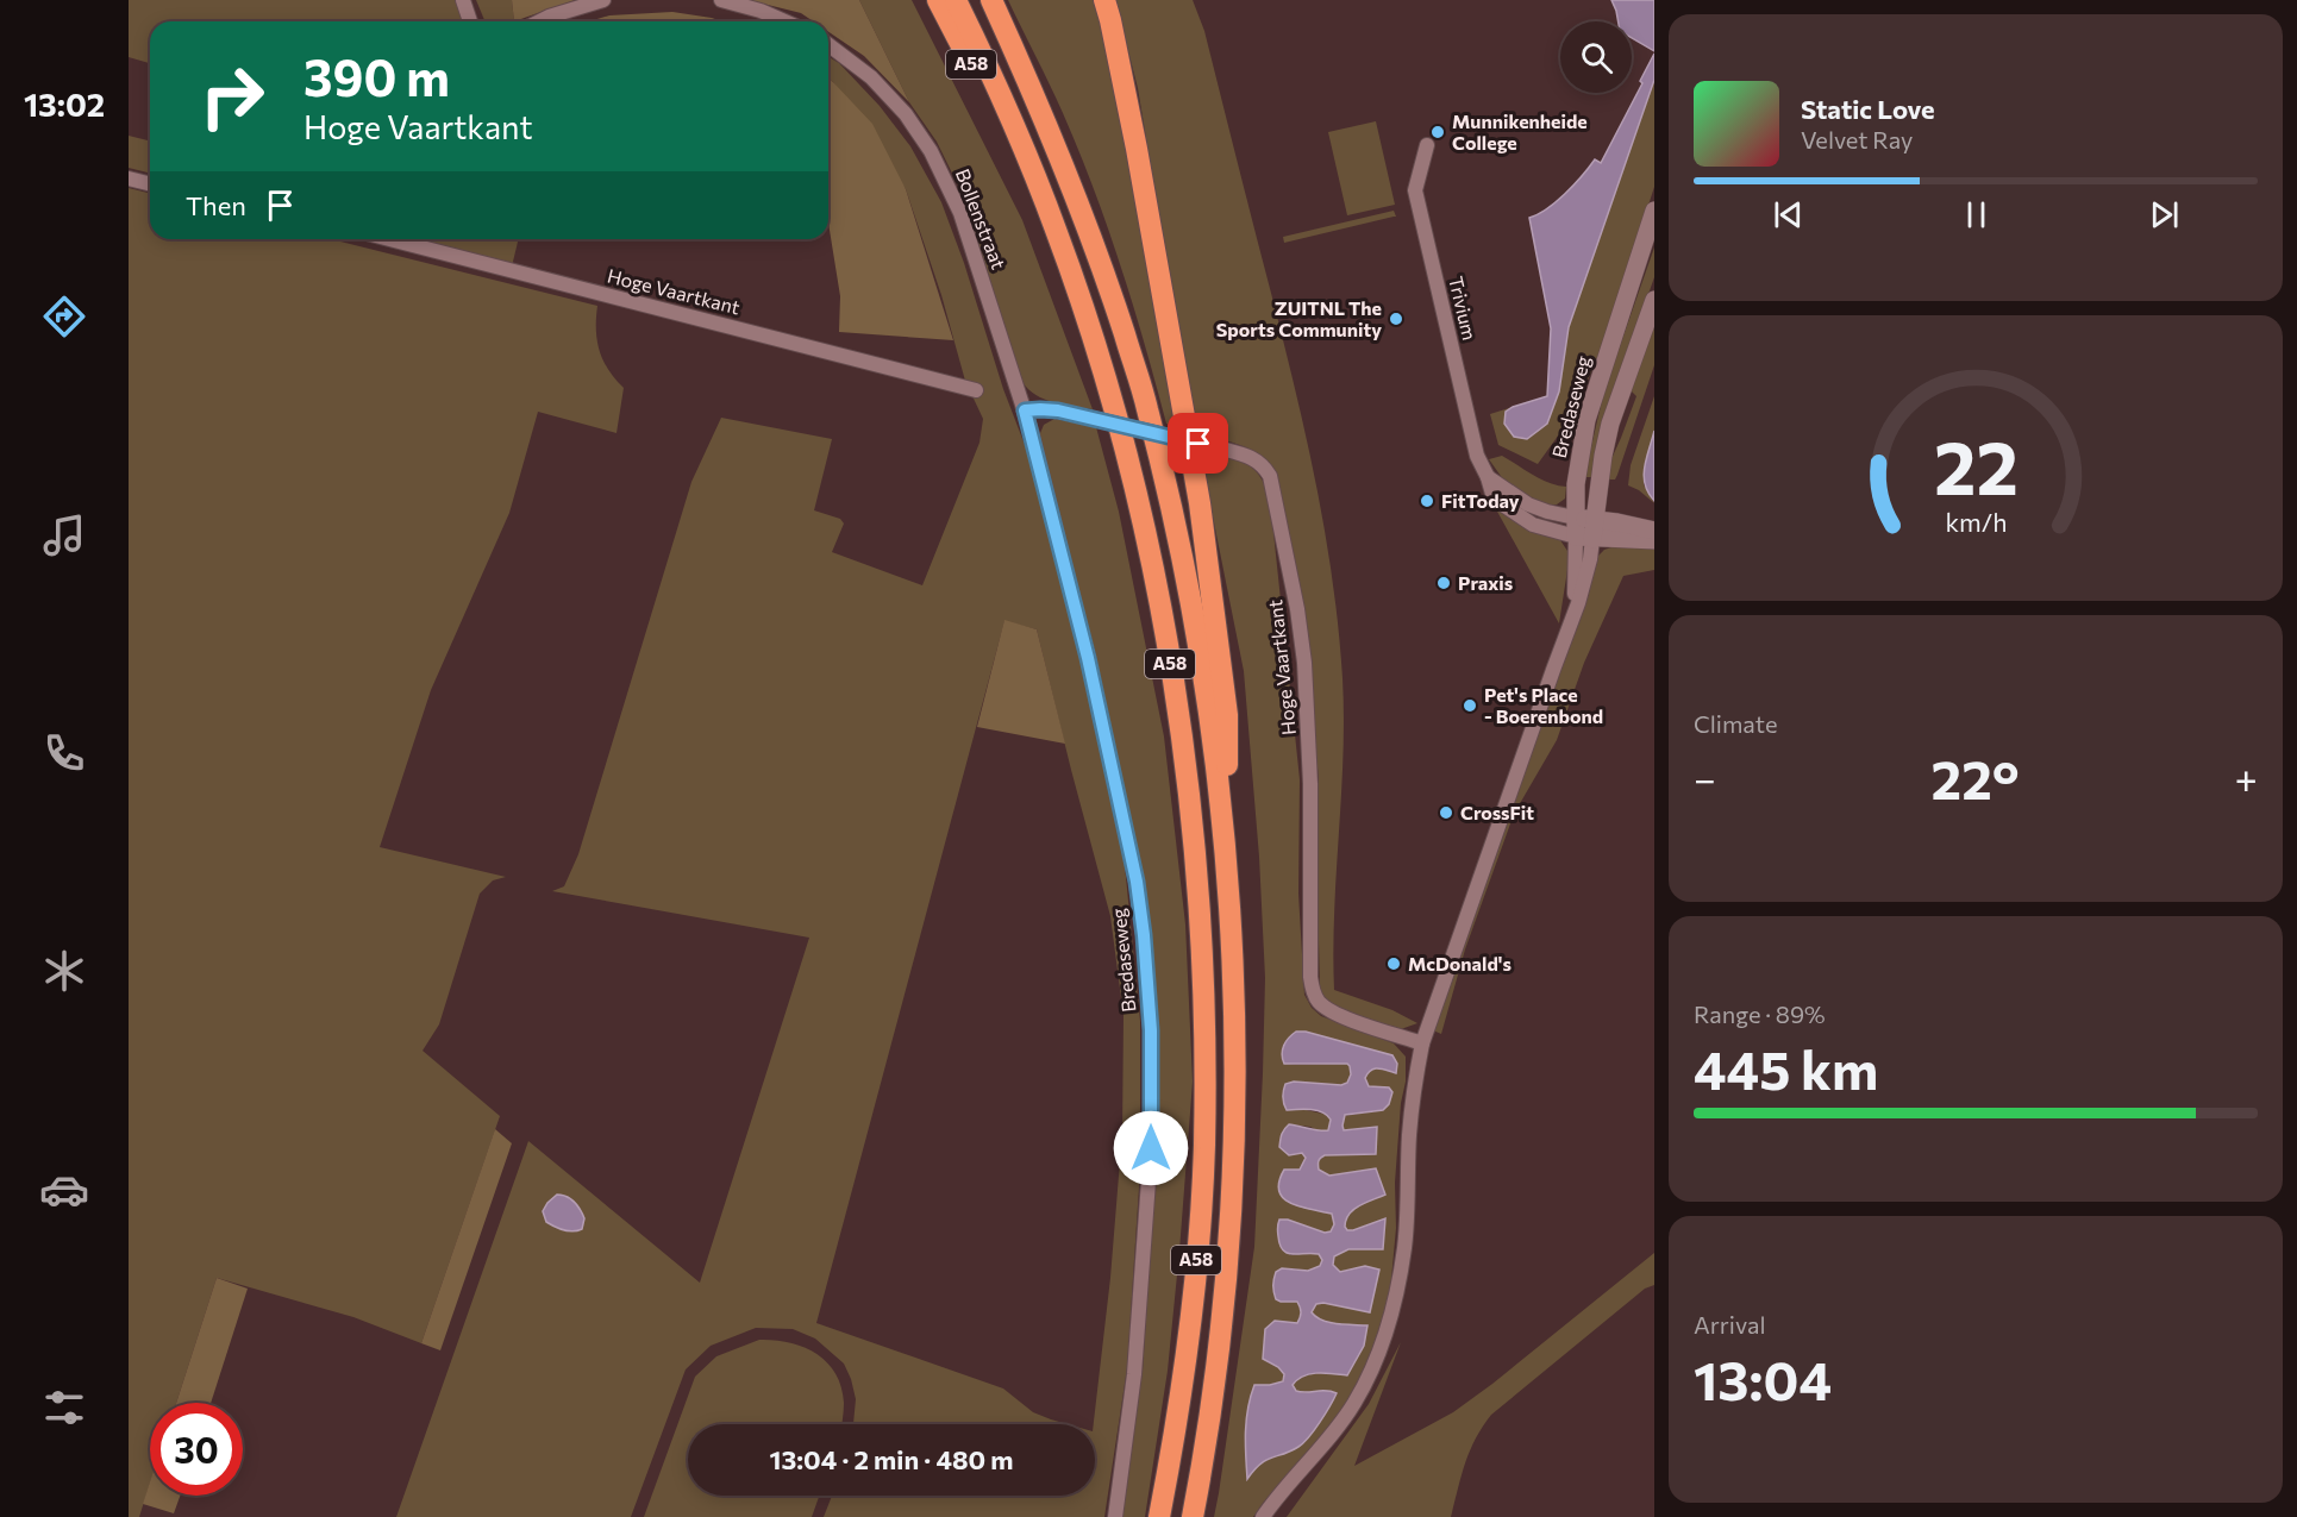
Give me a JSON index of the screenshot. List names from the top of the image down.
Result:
{
  "streets": {
    "highway": ["A58"],
    "street": [
      "Bollenstraat",
      "Hoge Vaartkant",
      "Trivium",
      "Bredaseweg"
    ]
  },
  "crossings": [
    ["Bollenstraat", "Hoge Vaartkant"],
    ["Bollenstraat", "Bredaseweg"],
    ["Hoge Vaartkant", "Bredaseweg"],
    ["Trivium", "Bredaseweg"]
  ],
  "places": [
    "Munnikenheide College",
    "ZUITNL The Sports Community",
    "FitToday",
    "Praxis",
    "Pet's Place - Boerenbond",
    "CrossFit",
    "McDonald's"
  ],
  "page": {
    "tabs": "13:02",
    "turn": ["390 m", "Hoge Vaartkant"],
    "song": ["Static Love", "Velvet Ray"],
    "then": "Then",
    "tile": [
      "Climate",
      ["Range · 89%", "445 km"],
      ["Arrival", "13:04"]
    ],
    "heat": ["−", "22°", "+"],
    "limit": "30",
    "trip": "13:04 · 2 min · 480 m",
    "gauge": ["22", "km/h"]
  }
}
